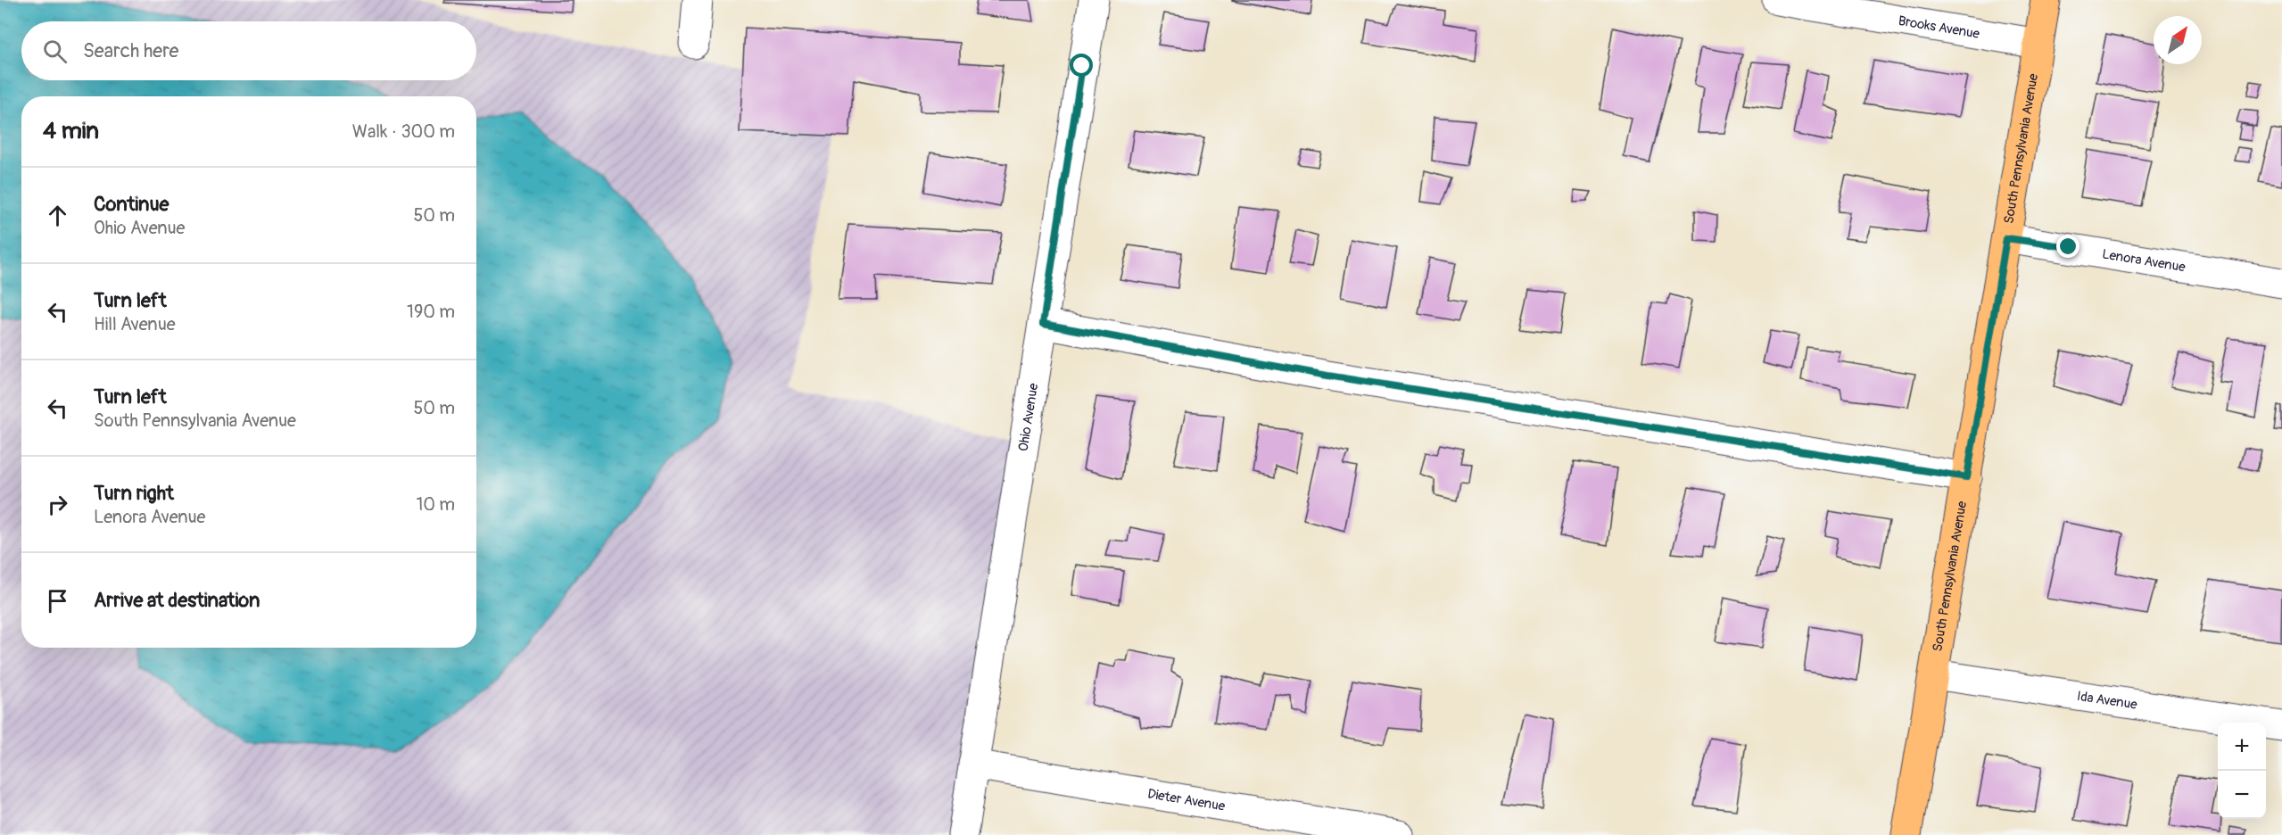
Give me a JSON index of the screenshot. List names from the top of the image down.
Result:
{
  "streets": {
    "main road": ["South Pennsylvania Avenue"],
    "street": [
      "Brooks Avenue",
      "Lenora Avenue",
      "Ohio Avenue",
      "Ida Avenue",
      "Dieter Avenue"
    ]
  },
  "crossings": [
    ["Brooks Avenue", "South Pennsylvania Avenue"],
    ["South Pennsylvania Avenue", "Lenora Avenue"],
    ["South Pennsylvania Avenue", "Ida Avenue"],
    ["Ohio Avenue", "Dieter Avenue"]
  ],
  "north": "top right",
  "page": {
    "search": "Search here",
    "heading": ["4 min", "Walk · 300 m"],
    "list": [
      ["Continue", "Ohio Avenue", "50 m"],
      ["Turn left", "Hill Avenue", "190 m"],
      ["Turn left", "South Pennsylvania Avenue", "50 m"],
      ["Turn right", "Lenora Avenue", "10 m"],
      "Arrive at destination"
    ],
    "map_buttons": ["+", "−"]
  }
}
